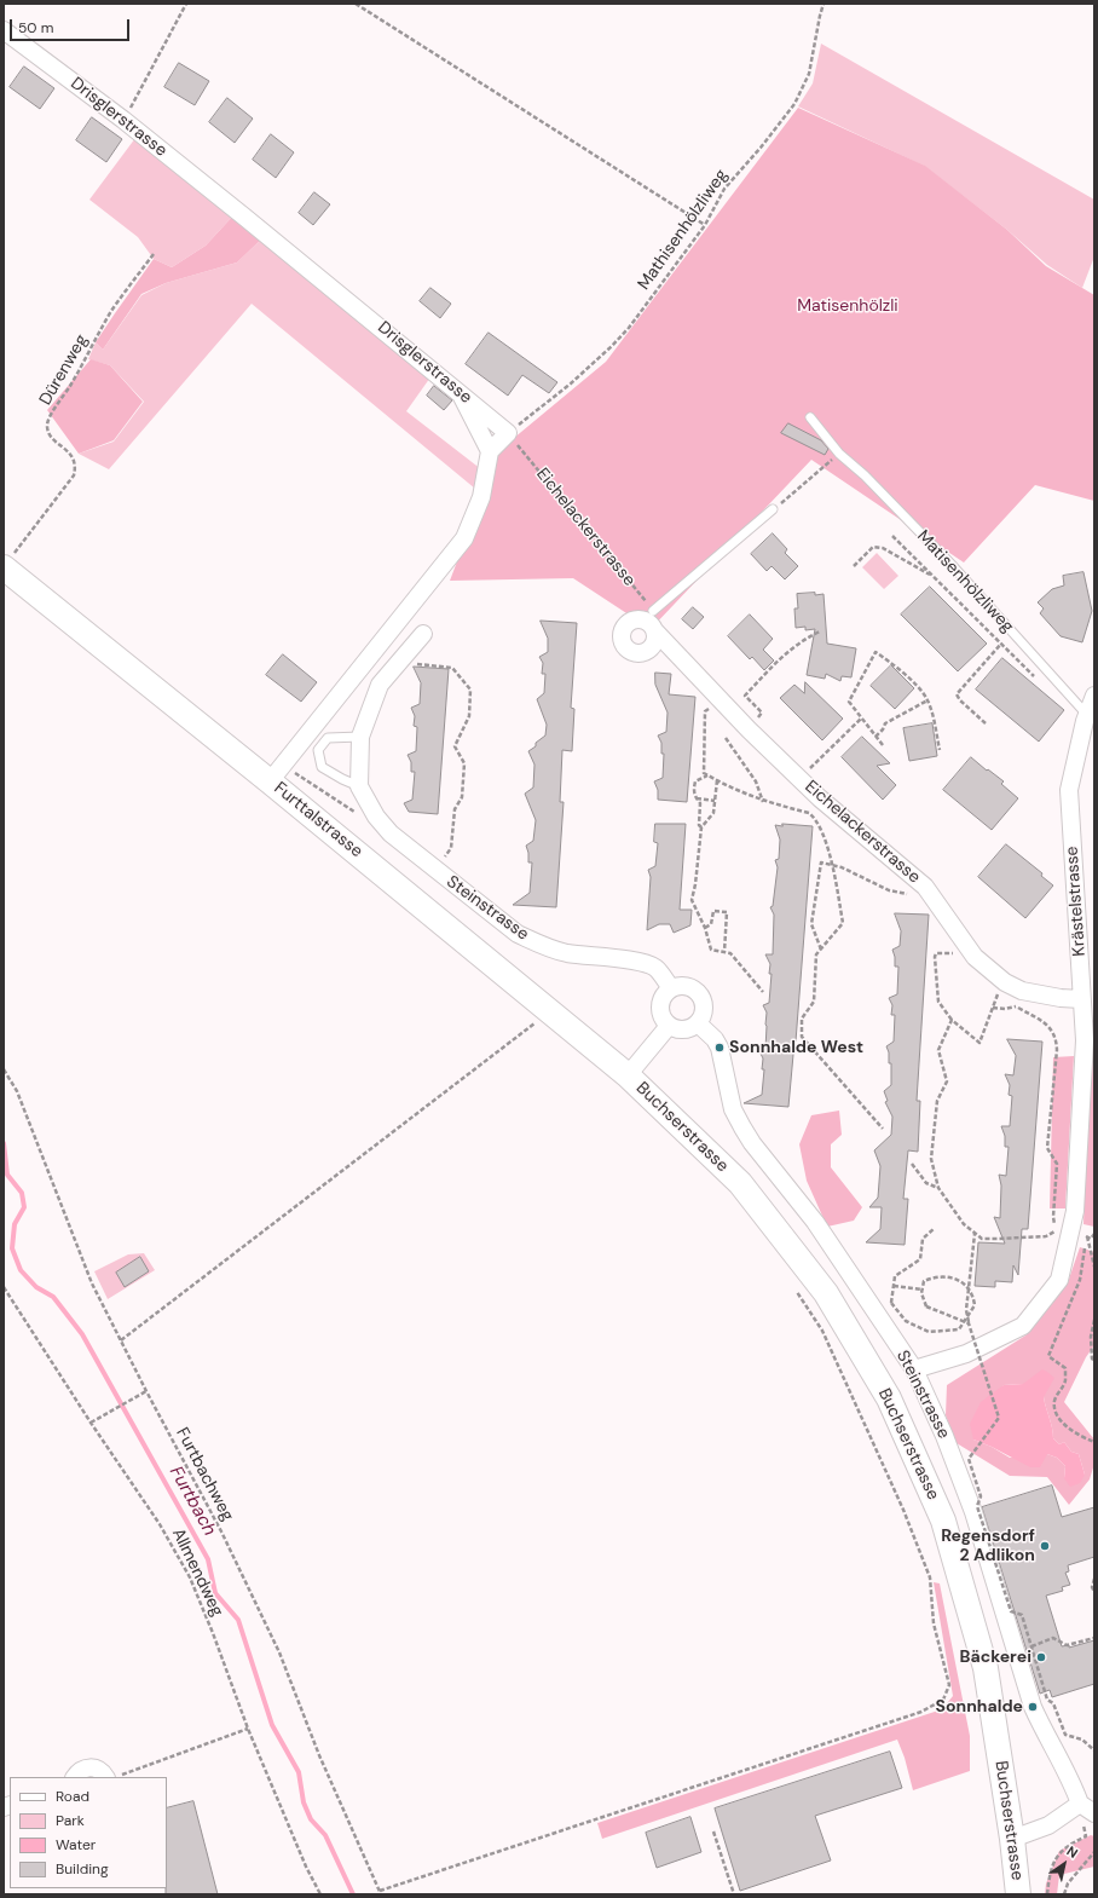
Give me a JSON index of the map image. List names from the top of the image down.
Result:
{
  "streets": {
    "main road": ["Furttalstrasse", "Buchserstrasse"],
    "street": [
      "Drisglerstrasse",
      "Eichelackerstrasse",
      "Krästelstrasse",
      "Steinstrasse"
    ],
    "lane": ["Matisenhölzliweg"],
    "path": [
      "Mathisenhölzliweg",
      "Dürenweg",
      "Furtbachweg",
      "Allmendweg"
    ]
  },
  "crossings": [
    ["Drisglerstrasse", "Mathisenhölzliweg"],
    ["Drisglerstrasse", "Eichelackerstrasse"],
    ["Mathisenhölzliweg", "Eichelackerstrasse"],
    ["Dürenweg", "Furttalstrasse"],
    ["Eichelackerstrasse", "Krästelstrasse"],
    ["Matisenhölzliweg", "Krästelstrasse"],
    ["Furttalstrasse", "Buchserstrasse"],
    ["Krästelstrasse", "Steinstrasse"]
  ],
  "water": ["Furtbach"],
  "parks": ["Matisenhölzli"],
  "places": [
    "Sonnhalde West",
    "Regensdorf 2 Adlikon",
    "Bäckerei",
    "Sonnhalde"
  ],
  "legend": [
    "Road",
    "Park",
    "Water",
    "Building"
  ],
  "scale_bar": "50 m",
  "north": "top right"
}
